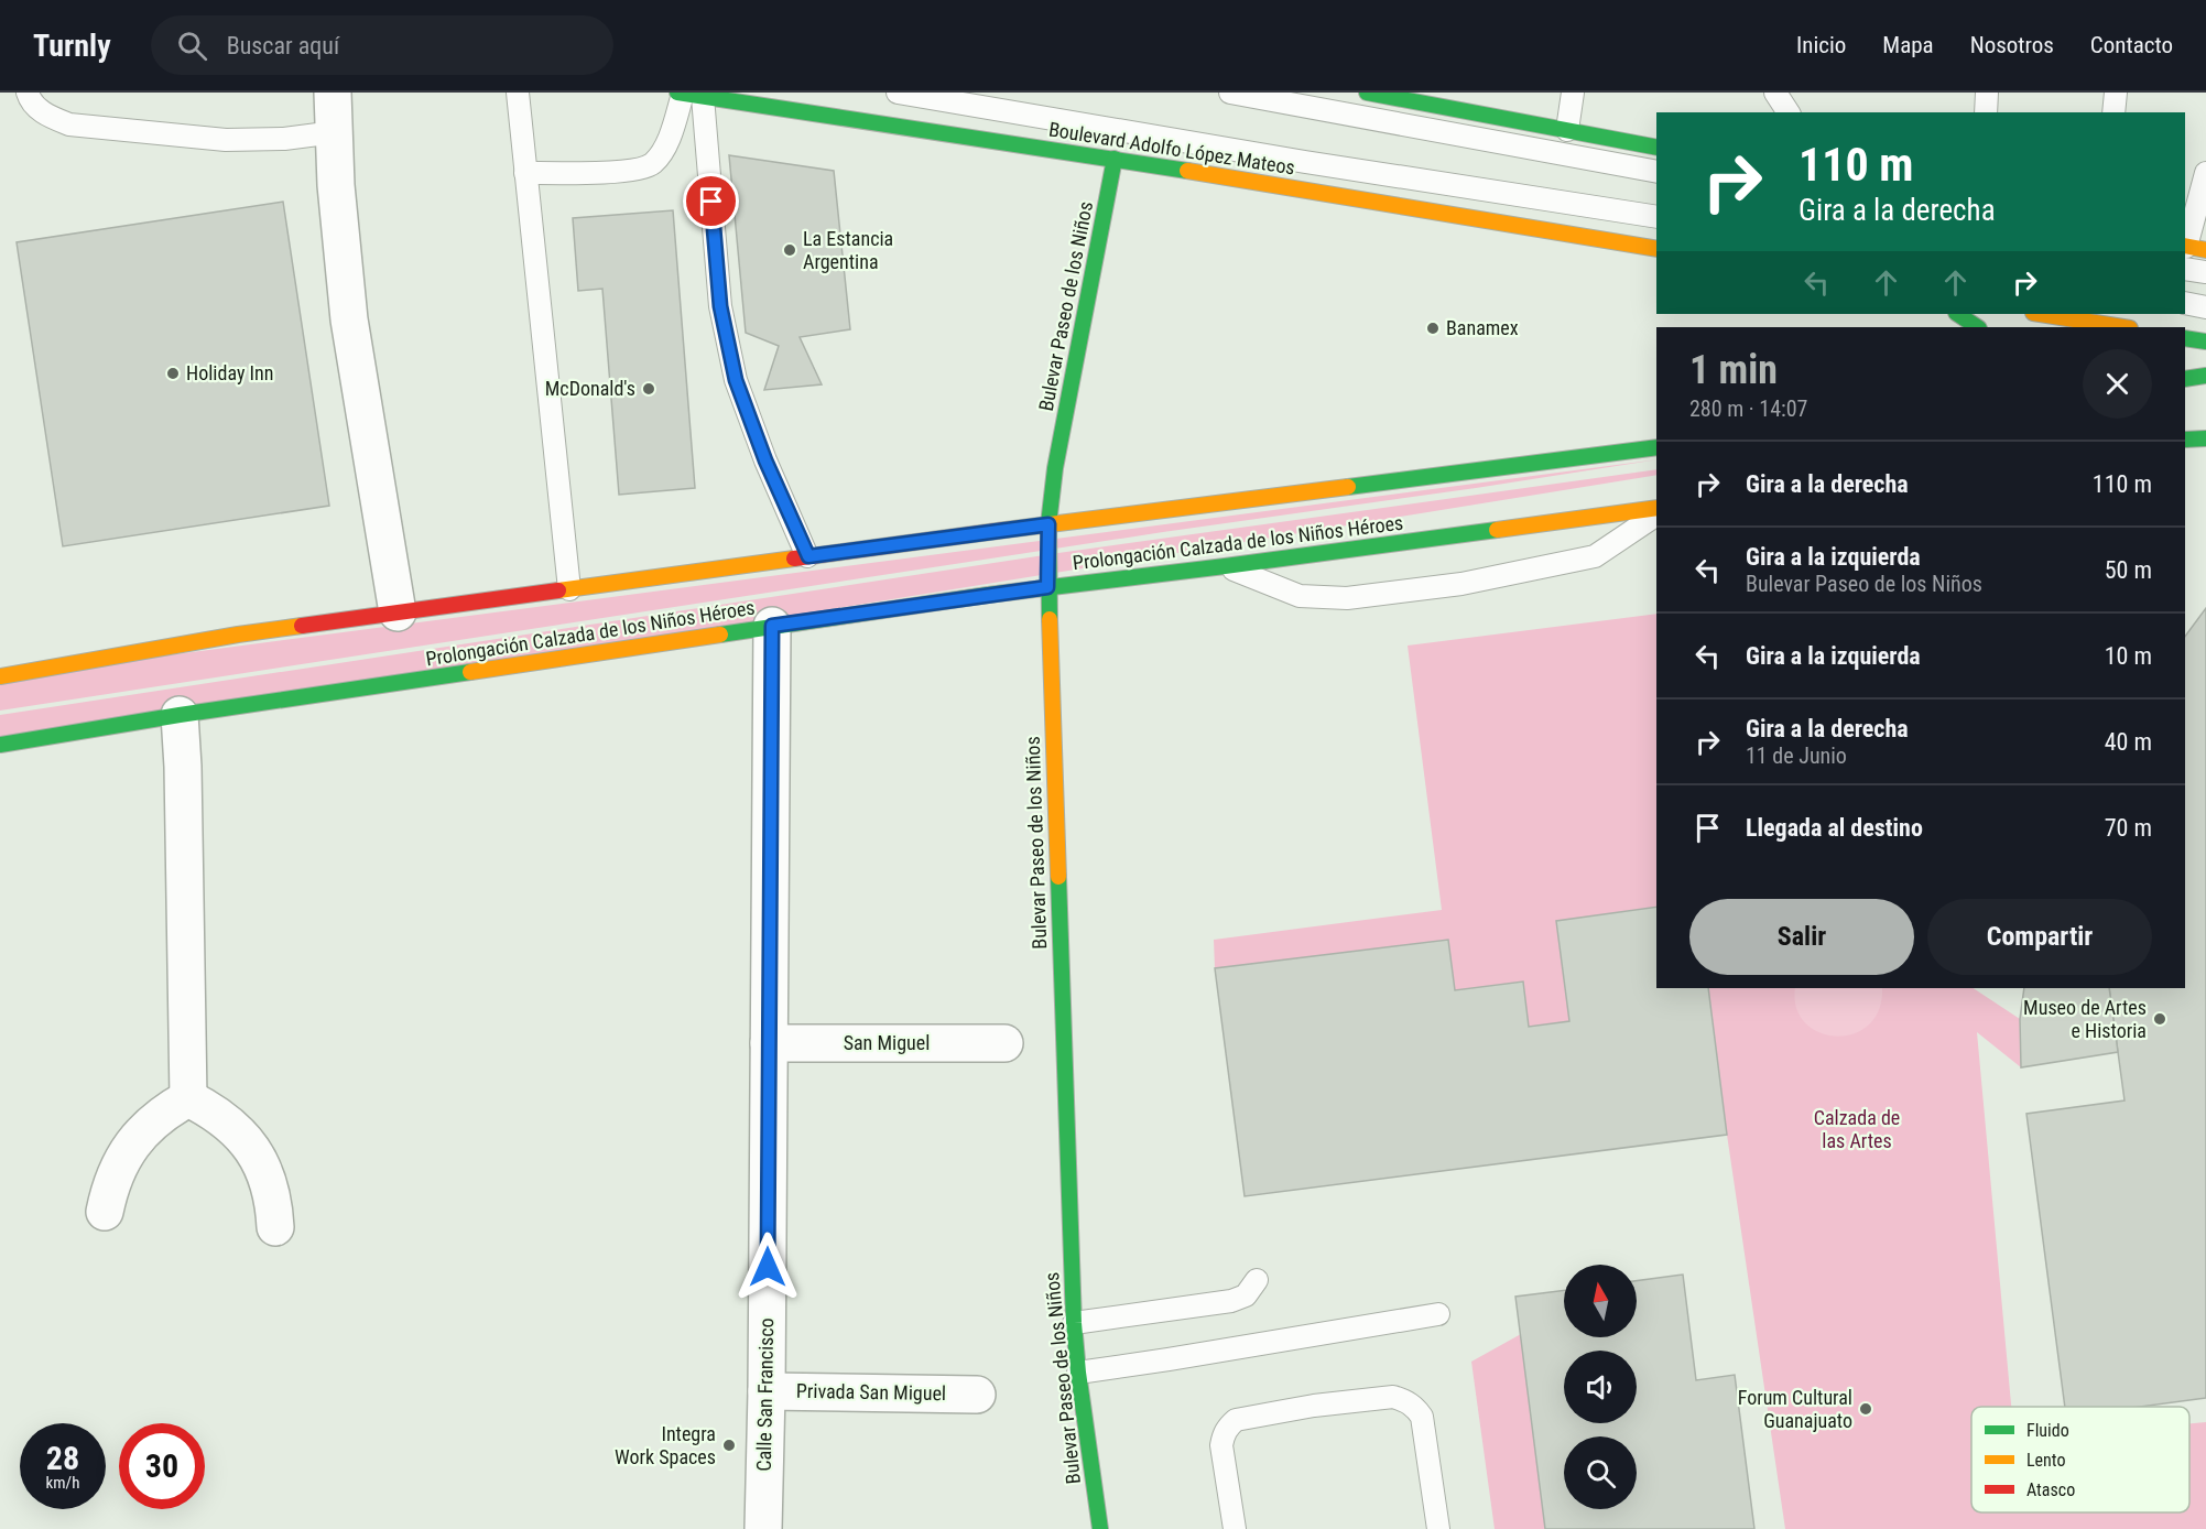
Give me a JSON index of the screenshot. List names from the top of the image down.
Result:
{
  "streets": {
    "street": [
      "Boulevard Adolfo López Mateos",
      "Bulevar Paseo de los Niños",
      "Prolongación Calzada de los Niños Héroes",
      "San Miguel",
      "Privada San Miguel",
      "Calle San Francisco"
    ]
  },
  "crossings": [
    ["Boulevard Adolfo López Mateos", "Bulevar Paseo de los Niños"],
    ["Bulevar Paseo de los Niños", "Prolongación Calzada de los Niños Héroes"],
    ["Prolongación Calzada de los Niños Héroes", "Calle San Francisco"],
    ["San Miguel", "Calle San Francisco"],
    ["Privada San Miguel", "Calle San Francisco"]
  ],
  "parks": ["Calzada de las Artes"],
  "places": [
    "La Estancia Argentina",
    "Banamex",
    "Holiday Inn",
    "McDonald's",
    "Museo de Artes e Historia",
    "Forum Cultural Guanajuato",
    "Integra Work Spaces"
  ],
  "legend": ["Fluido", "Lento", "Atasco"],
  "north": "top",
  "page": {
    "header": "Turnly",
    "search": "Buscar aquí",
    "nav": [
      "Inicio",
      "Mapa",
      "Nosotros",
      "Contacto"
    ],
    "turn": ["110 m", "Gira a la derecha"],
    "heading": ["1 min", "280 m · 14:07"],
    "list": [
      {
        "name": "Gira a la derecha",
        "value": "110 m"
      },
      {
        "name": "Gira a la izquierda",
        "note": "Bulevar Paseo de los Niños",
        "value": "50 m"
      },
      {
        "name": "Gira a la izquierda",
        "value": "10 m"
      },
      {
        "name": "Gira a la derecha",
        "note": "11 de Junio",
        "value": "40 m"
      },
      {
        "name": "Llegada al destino",
        "value": "70 m"
      }
    ],
    "buttons": ["Salir", "Compartir"],
    "speed": "28 km/h",
    "limit": "30"
  }
}
